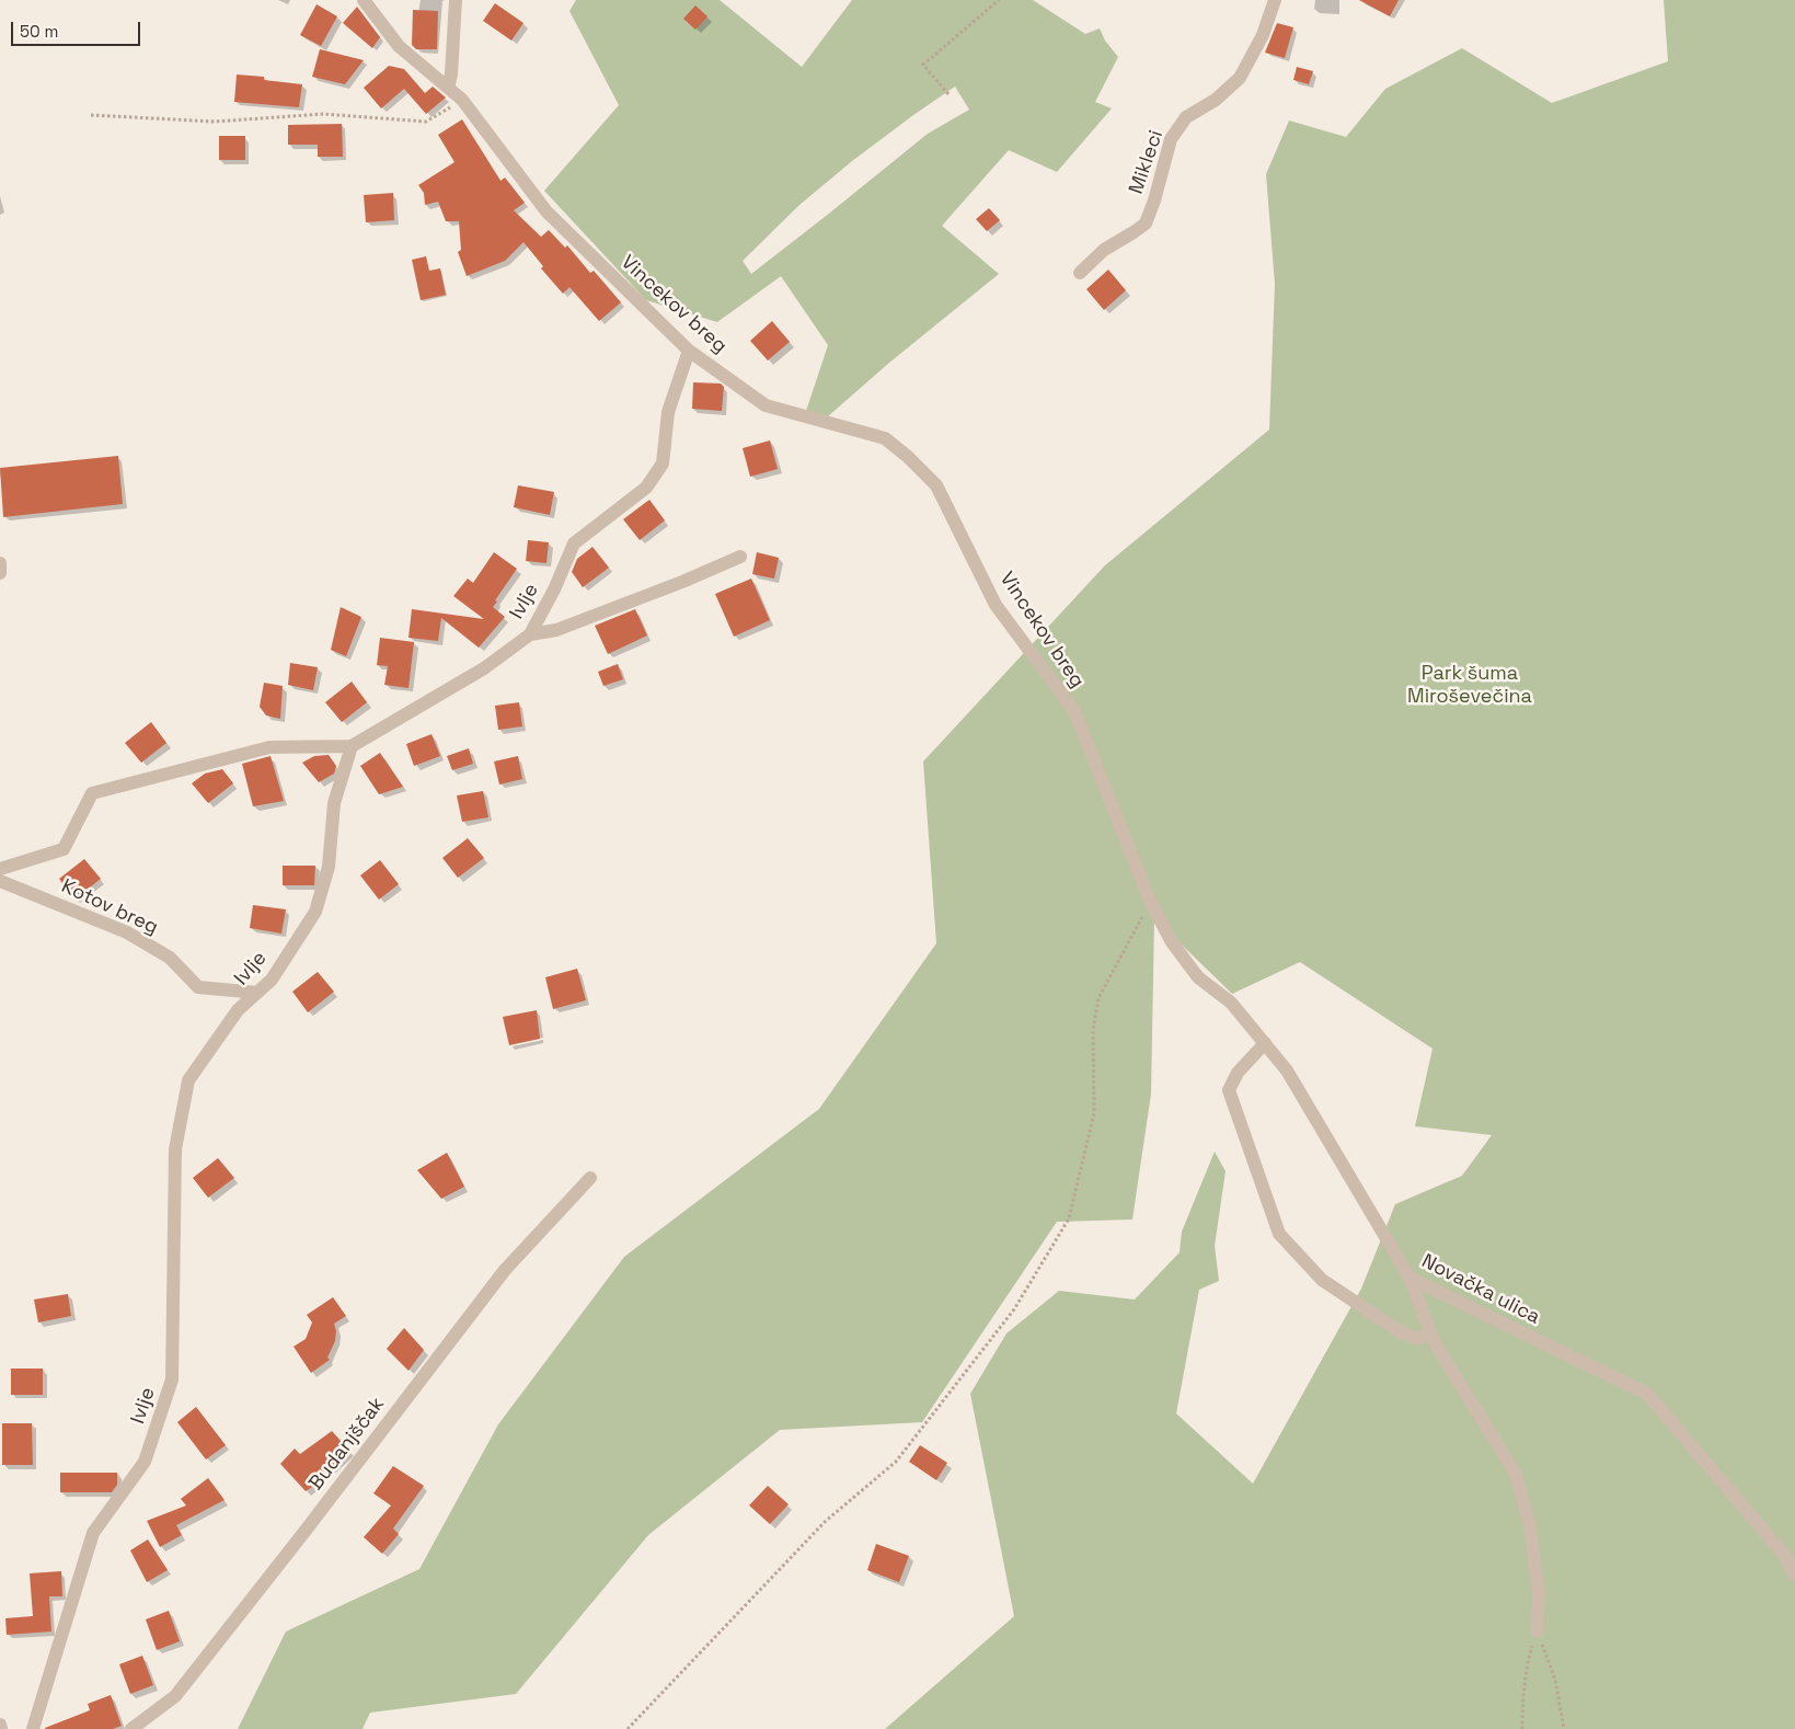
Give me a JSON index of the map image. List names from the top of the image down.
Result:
{
  "streets": {
    "street": [
      "Mikleci",
      "Vincekov breg",
      "Ivlje",
      "Kotov breg",
      "Novačka ulica",
      "Budanjščak"
    ]
  },
  "crossings": [
    ["Vincekov breg", "Ivlje"],
    ["Vincekov breg", "Novačka ulica"],
    ["Ivlje", "Kotov breg"]
  ],
  "parks": ["Park šuma Miroševečina"],
  "scale_bar": "50 m"
}
